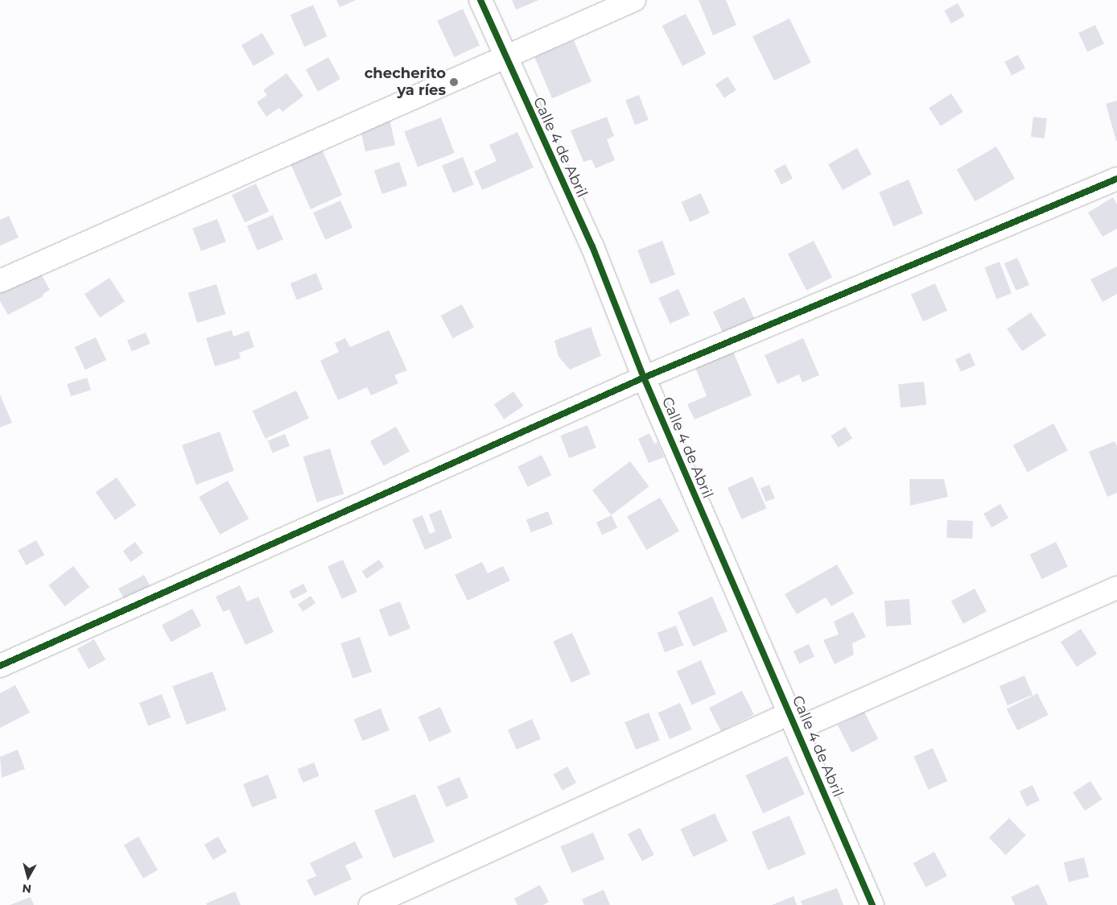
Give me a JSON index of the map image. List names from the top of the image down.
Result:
{
  "streets": {
    "street": ["Calle 4 de Abril"]
  },
  "places": ["checherito ya ríes"],
  "north": "bottom"
}
